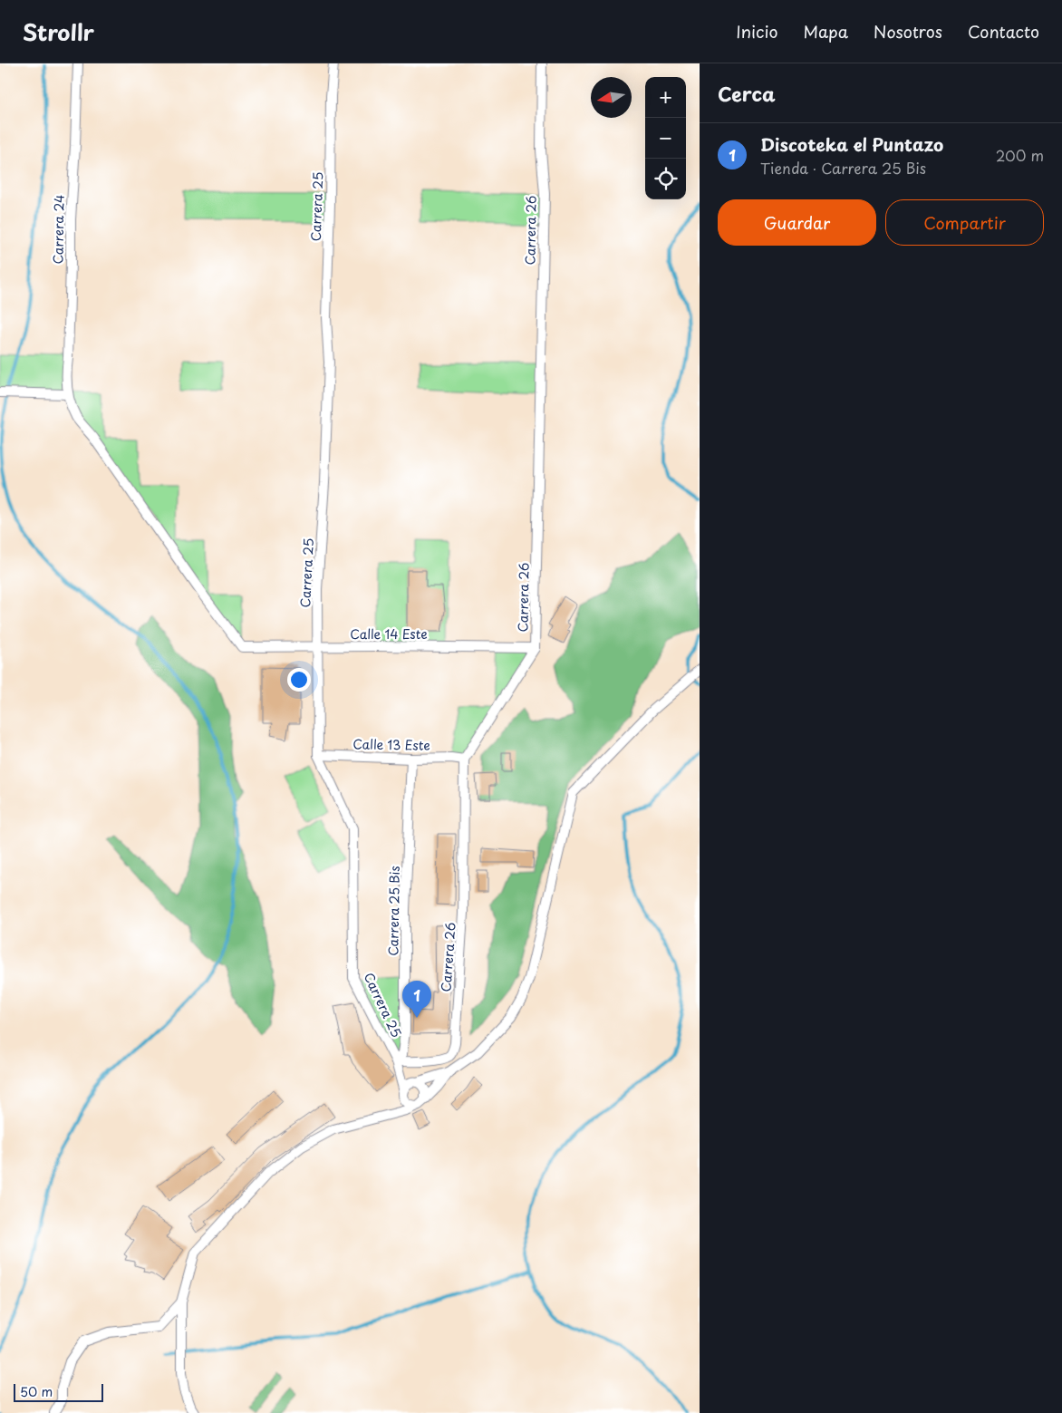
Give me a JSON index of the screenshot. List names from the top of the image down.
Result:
{
  "streets": {
    "street": [
      "Carrera 25",
      "Carrera 24",
      "Carrera 26",
      "Calle 14 Este",
      "Calle 13 Este",
      "Carrera 25 Bis"
    ]
  },
  "crossings": [
    ["Carrera 25", "Carrera 26"],
    ["Carrera 25", "Calle 14 Este"],
    ["Carrera 25", "Calle 13 Este"],
    ["Carrera 25", "Carrera 25 Bis"],
    ["Carrera 24", "Calle 14 Este"],
    ["Carrera 26", "Calle 14 Este"],
    ["Carrera 26", "Calle 13 Este"],
    ["Carrera 26", "Carrera 25 Bis"],
    ["Calle 13 Este", "Carrera 25 Bis"]
  ],
  "scale_bar": "50 m",
  "north": "left",
  "page": {
    "header": "Strollr",
    "nav": [
      "Inicio",
      "Mapa",
      "Nosotros",
      "Contacto"
    ],
    "heading": "Cerca",
    "map_buttons": ["+", "−"],
    "list": [
      {
        "mark": "1",
        "name": "Discoteka el Puntazo",
        "note": "Tienda · Carrera 25 Bis",
        "value": "200 m"
      }
    ],
    "buttons": ["Guardar", "Compartir"],
    "pins": "1",
    "scale": "50 m"
  }
}
